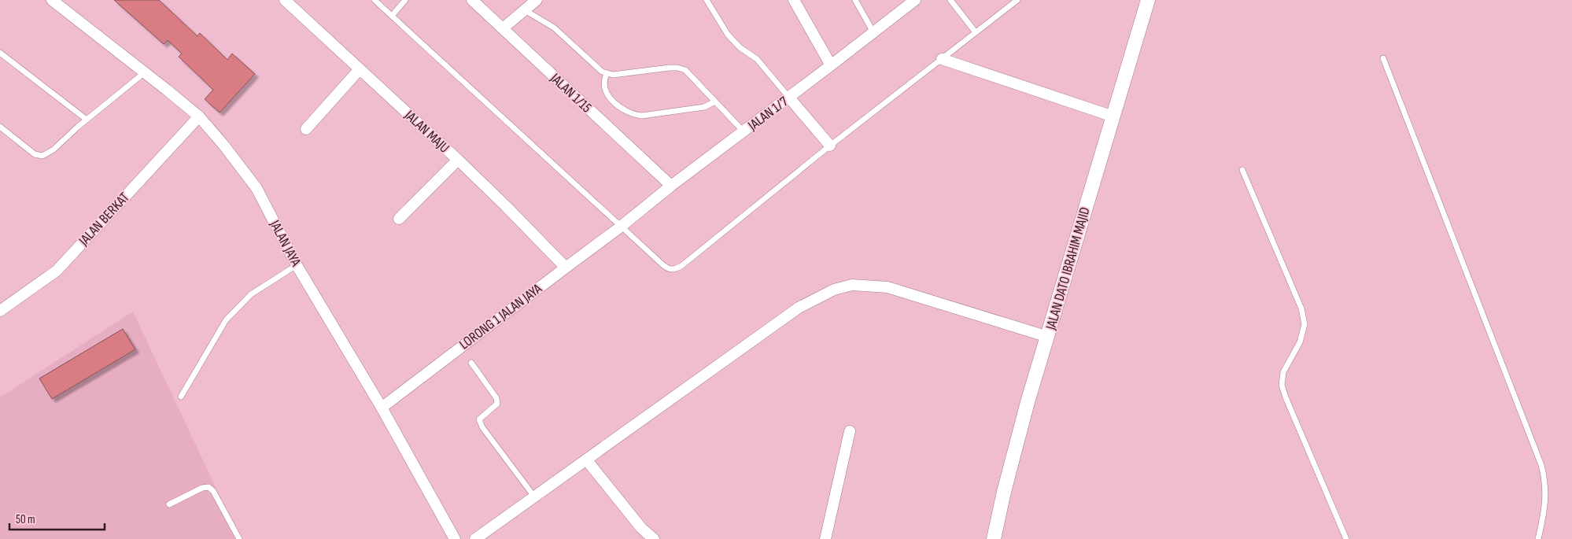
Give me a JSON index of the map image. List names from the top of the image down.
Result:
{
  "streets": {
    "street": [
      "JALAN 1/15",
      "JALAN 1/7",
      "JALAN MAJU",
      "JALAN BERKAT",
      "JALAN JAYA",
      "JALAN DATO IBRAHIM MAJID",
      "LORONG 1 JALAN JAYA"
    ]
  },
  "crossings": [
    ["JALAN 1/15", "JALAN 1/7"],
    ["JALAN 1/7", "LORONG 1 JALAN JAYA"],
    ["JALAN MAJU", "LORONG 1 JALAN JAYA"],
    ["JALAN BERKAT", "JALAN JAYA"],
    ["JALAN JAYA", "LORONG 1 JALAN JAYA"]
  ],
  "scale_bar": "50 m"
}
